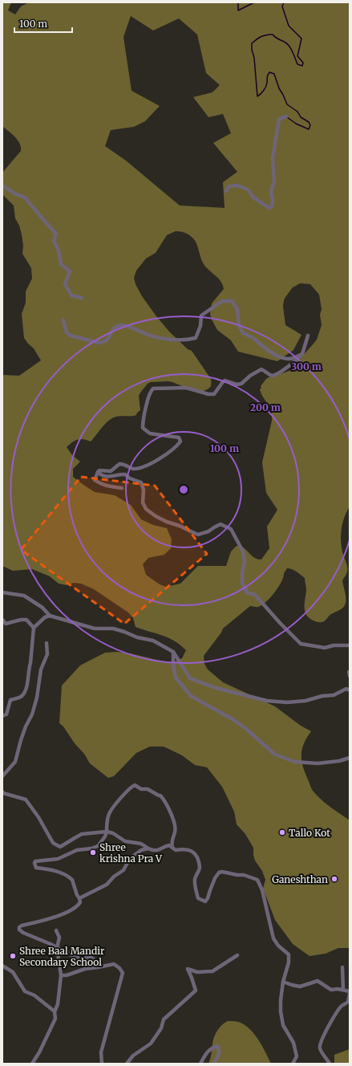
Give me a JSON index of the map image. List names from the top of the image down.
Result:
{
  "places": [
    "Tallo Kot",
    "Shree krishna Pra V",
    "Ganeshthan",
    "Shree Baal Mandir Secondary School"
  ],
  "scale_bar": "100 m",
  "rings": ["300 m", "200 m", "100 m"]
}
